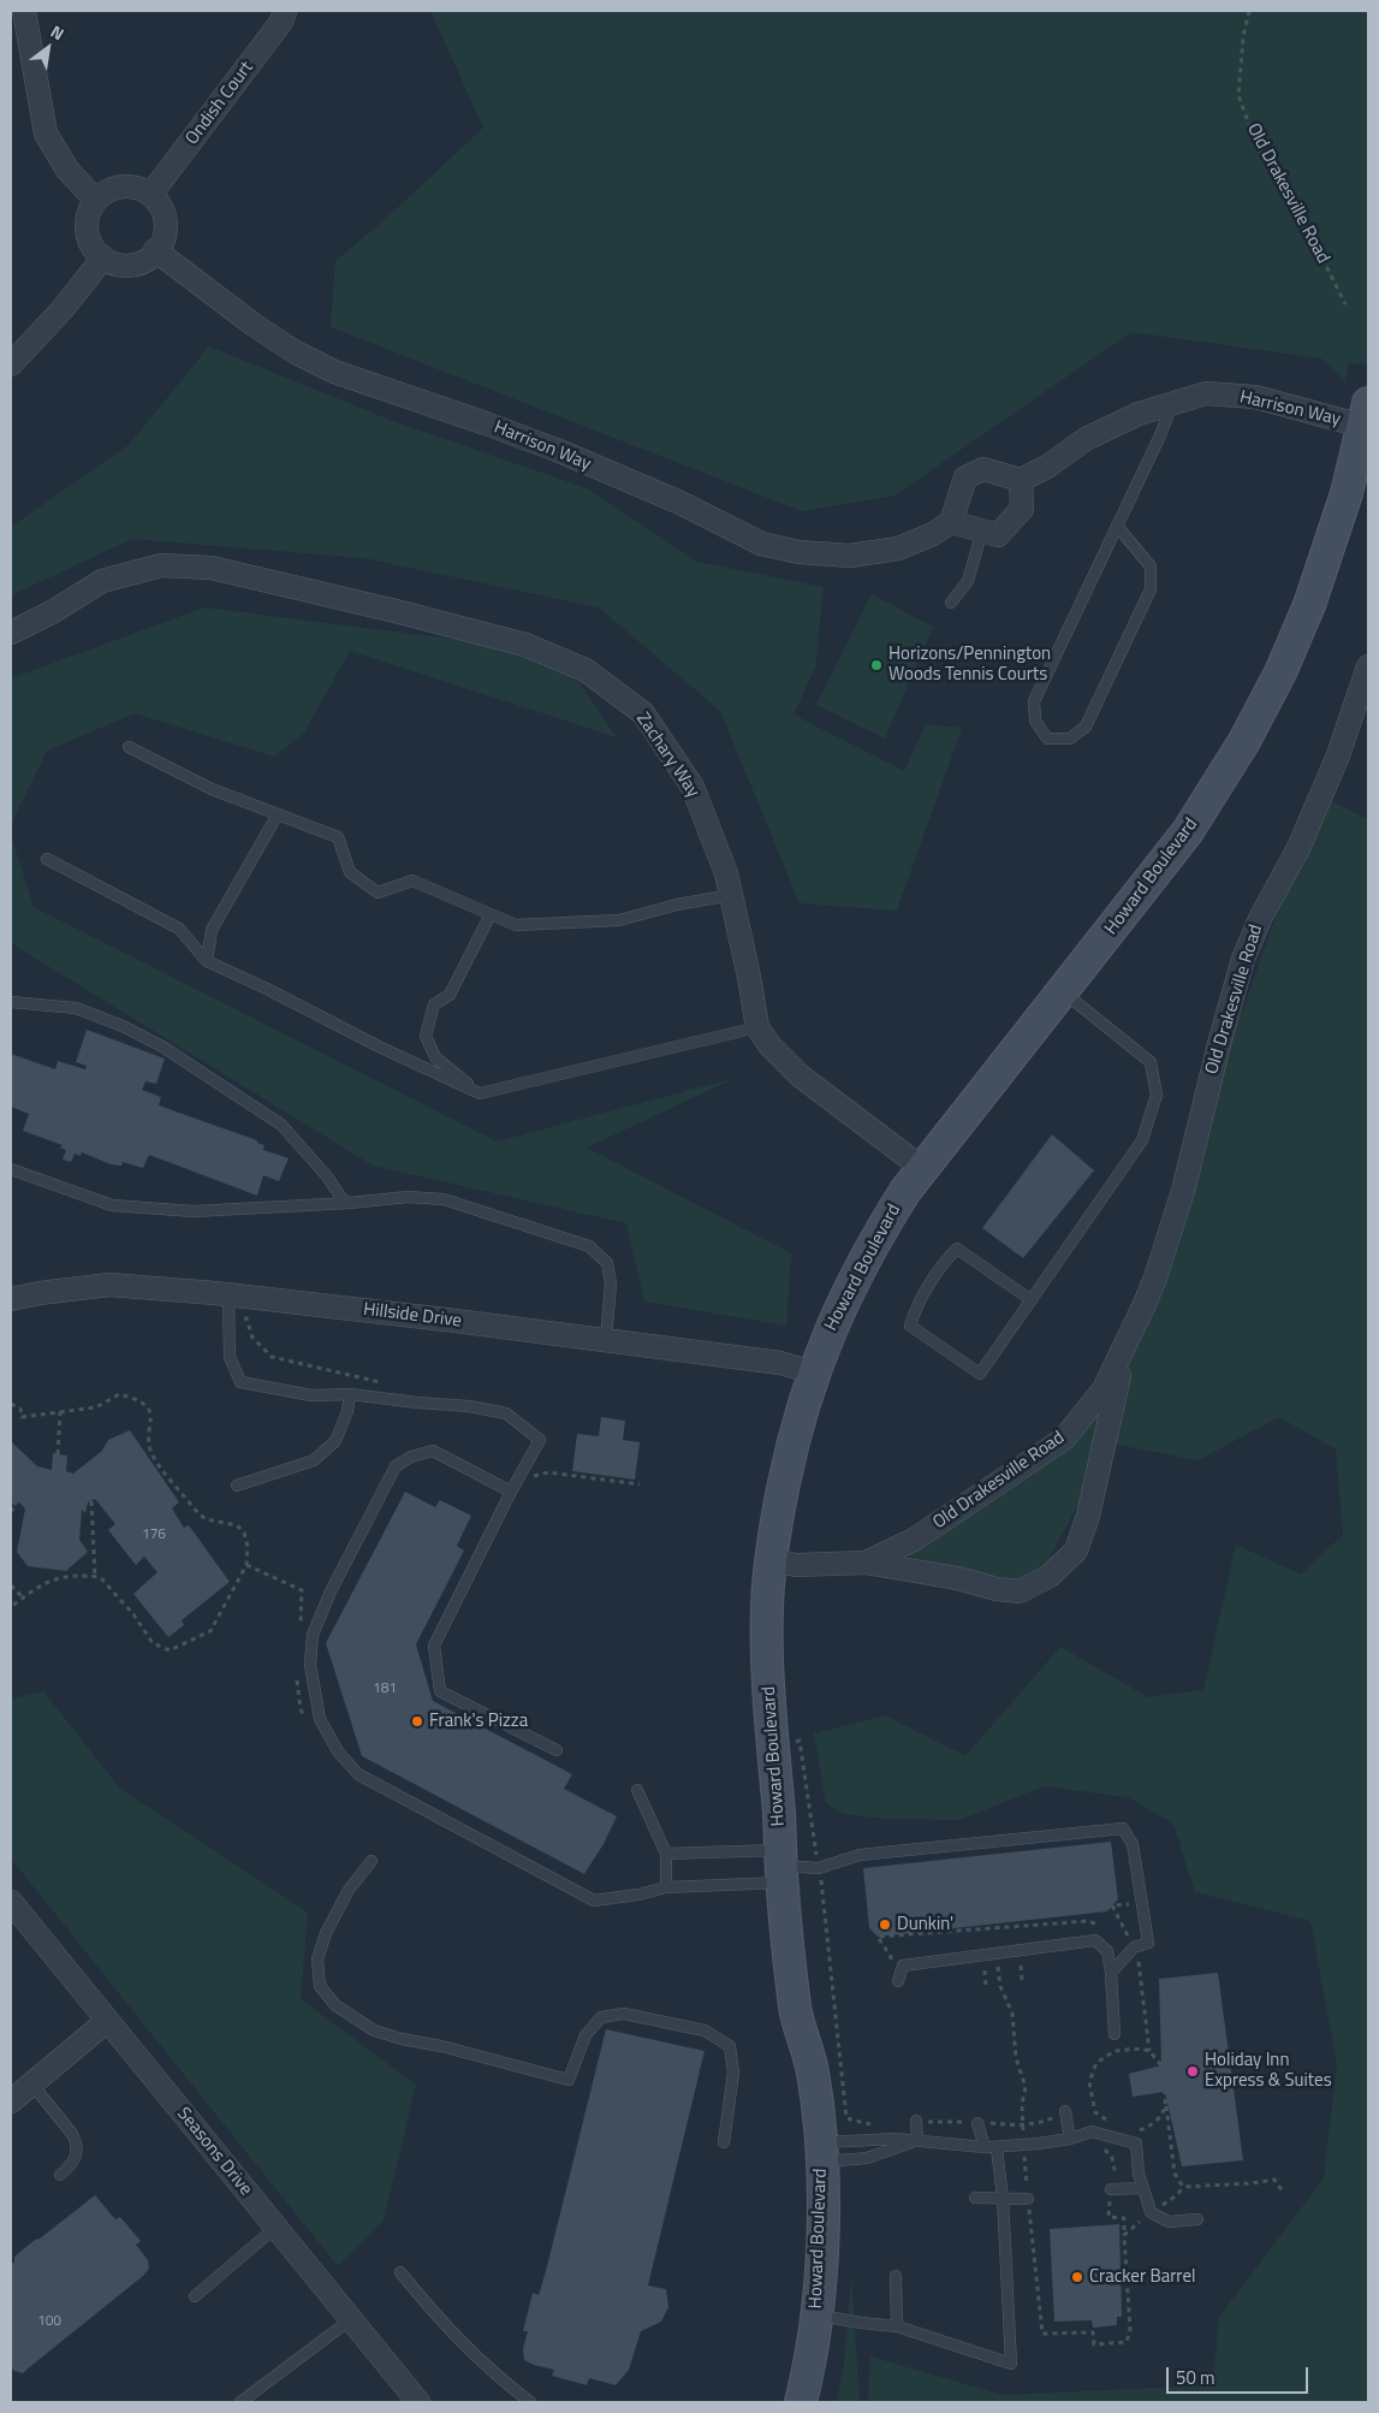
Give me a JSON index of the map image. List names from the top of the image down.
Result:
{
  "streets": {
    "main road": ["Howard Boulevard"],
    "street": [
      "Ondish Court",
      "Old Drakesville Road",
      "Harrison Way",
      "Zachary Way",
      "Hillside Drive",
      "Seasons Drive"
    ]
  },
  "crossings": [
    ["Ondish Court", "Harrison Way"],
    ["Old Drakesville Road", "Howard Boulevard"],
    ["Harrison Way", "Howard Boulevard"],
    ["Zachary Way", "Howard Boulevard"],
    ["Howard Boulevard", "Hillside Drive"]
  ],
  "places": [
    "Horizons/Pennington Woods Tennis Courts",
    "Frank's Pizza",
    "Dunkin'",
    "Holiday Inn Express & Suites",
    "Cracker Barrel"
  ],
  "house_numbers": ["176", "181", "100"],
  "scale_bar": "50 m",
  "north": "top right"
}
